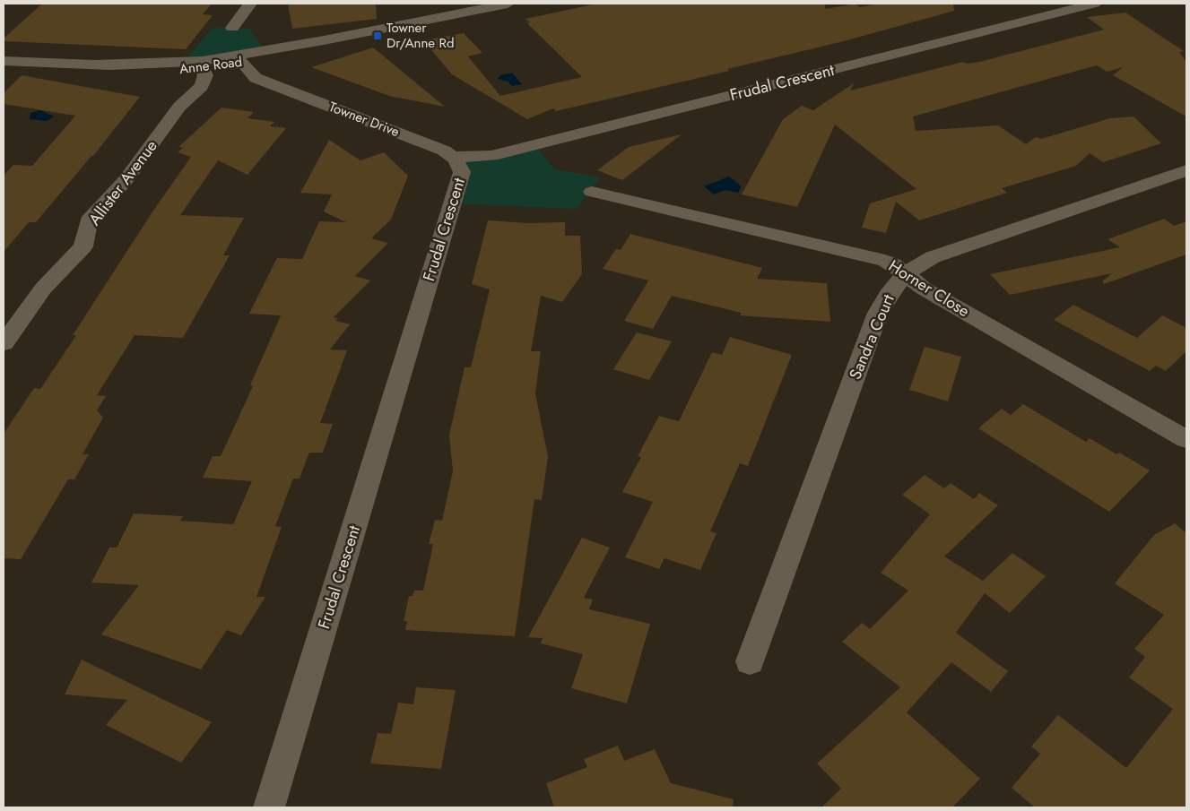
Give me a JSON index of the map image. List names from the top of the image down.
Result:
{
  "streets": {
    "street": [
      "Anne Road",
      "Frudal Crescent",
      "Towner Drive",
      "Allister Avenue",
      "Horner Close",
      "Sandra Court"
    ]
  },
  "crossings": [
    ["Anne Road", "Towner Drive"],
    ["Anne Road", "Allister Avenue"],
    ["Frudal Crescent", "Towner Drive"],
    ["Horner Close", "Sandra Court"]
  ],
  "places": {
    "transit": ["Towner Dr/Anne Rd"]
  }
}
